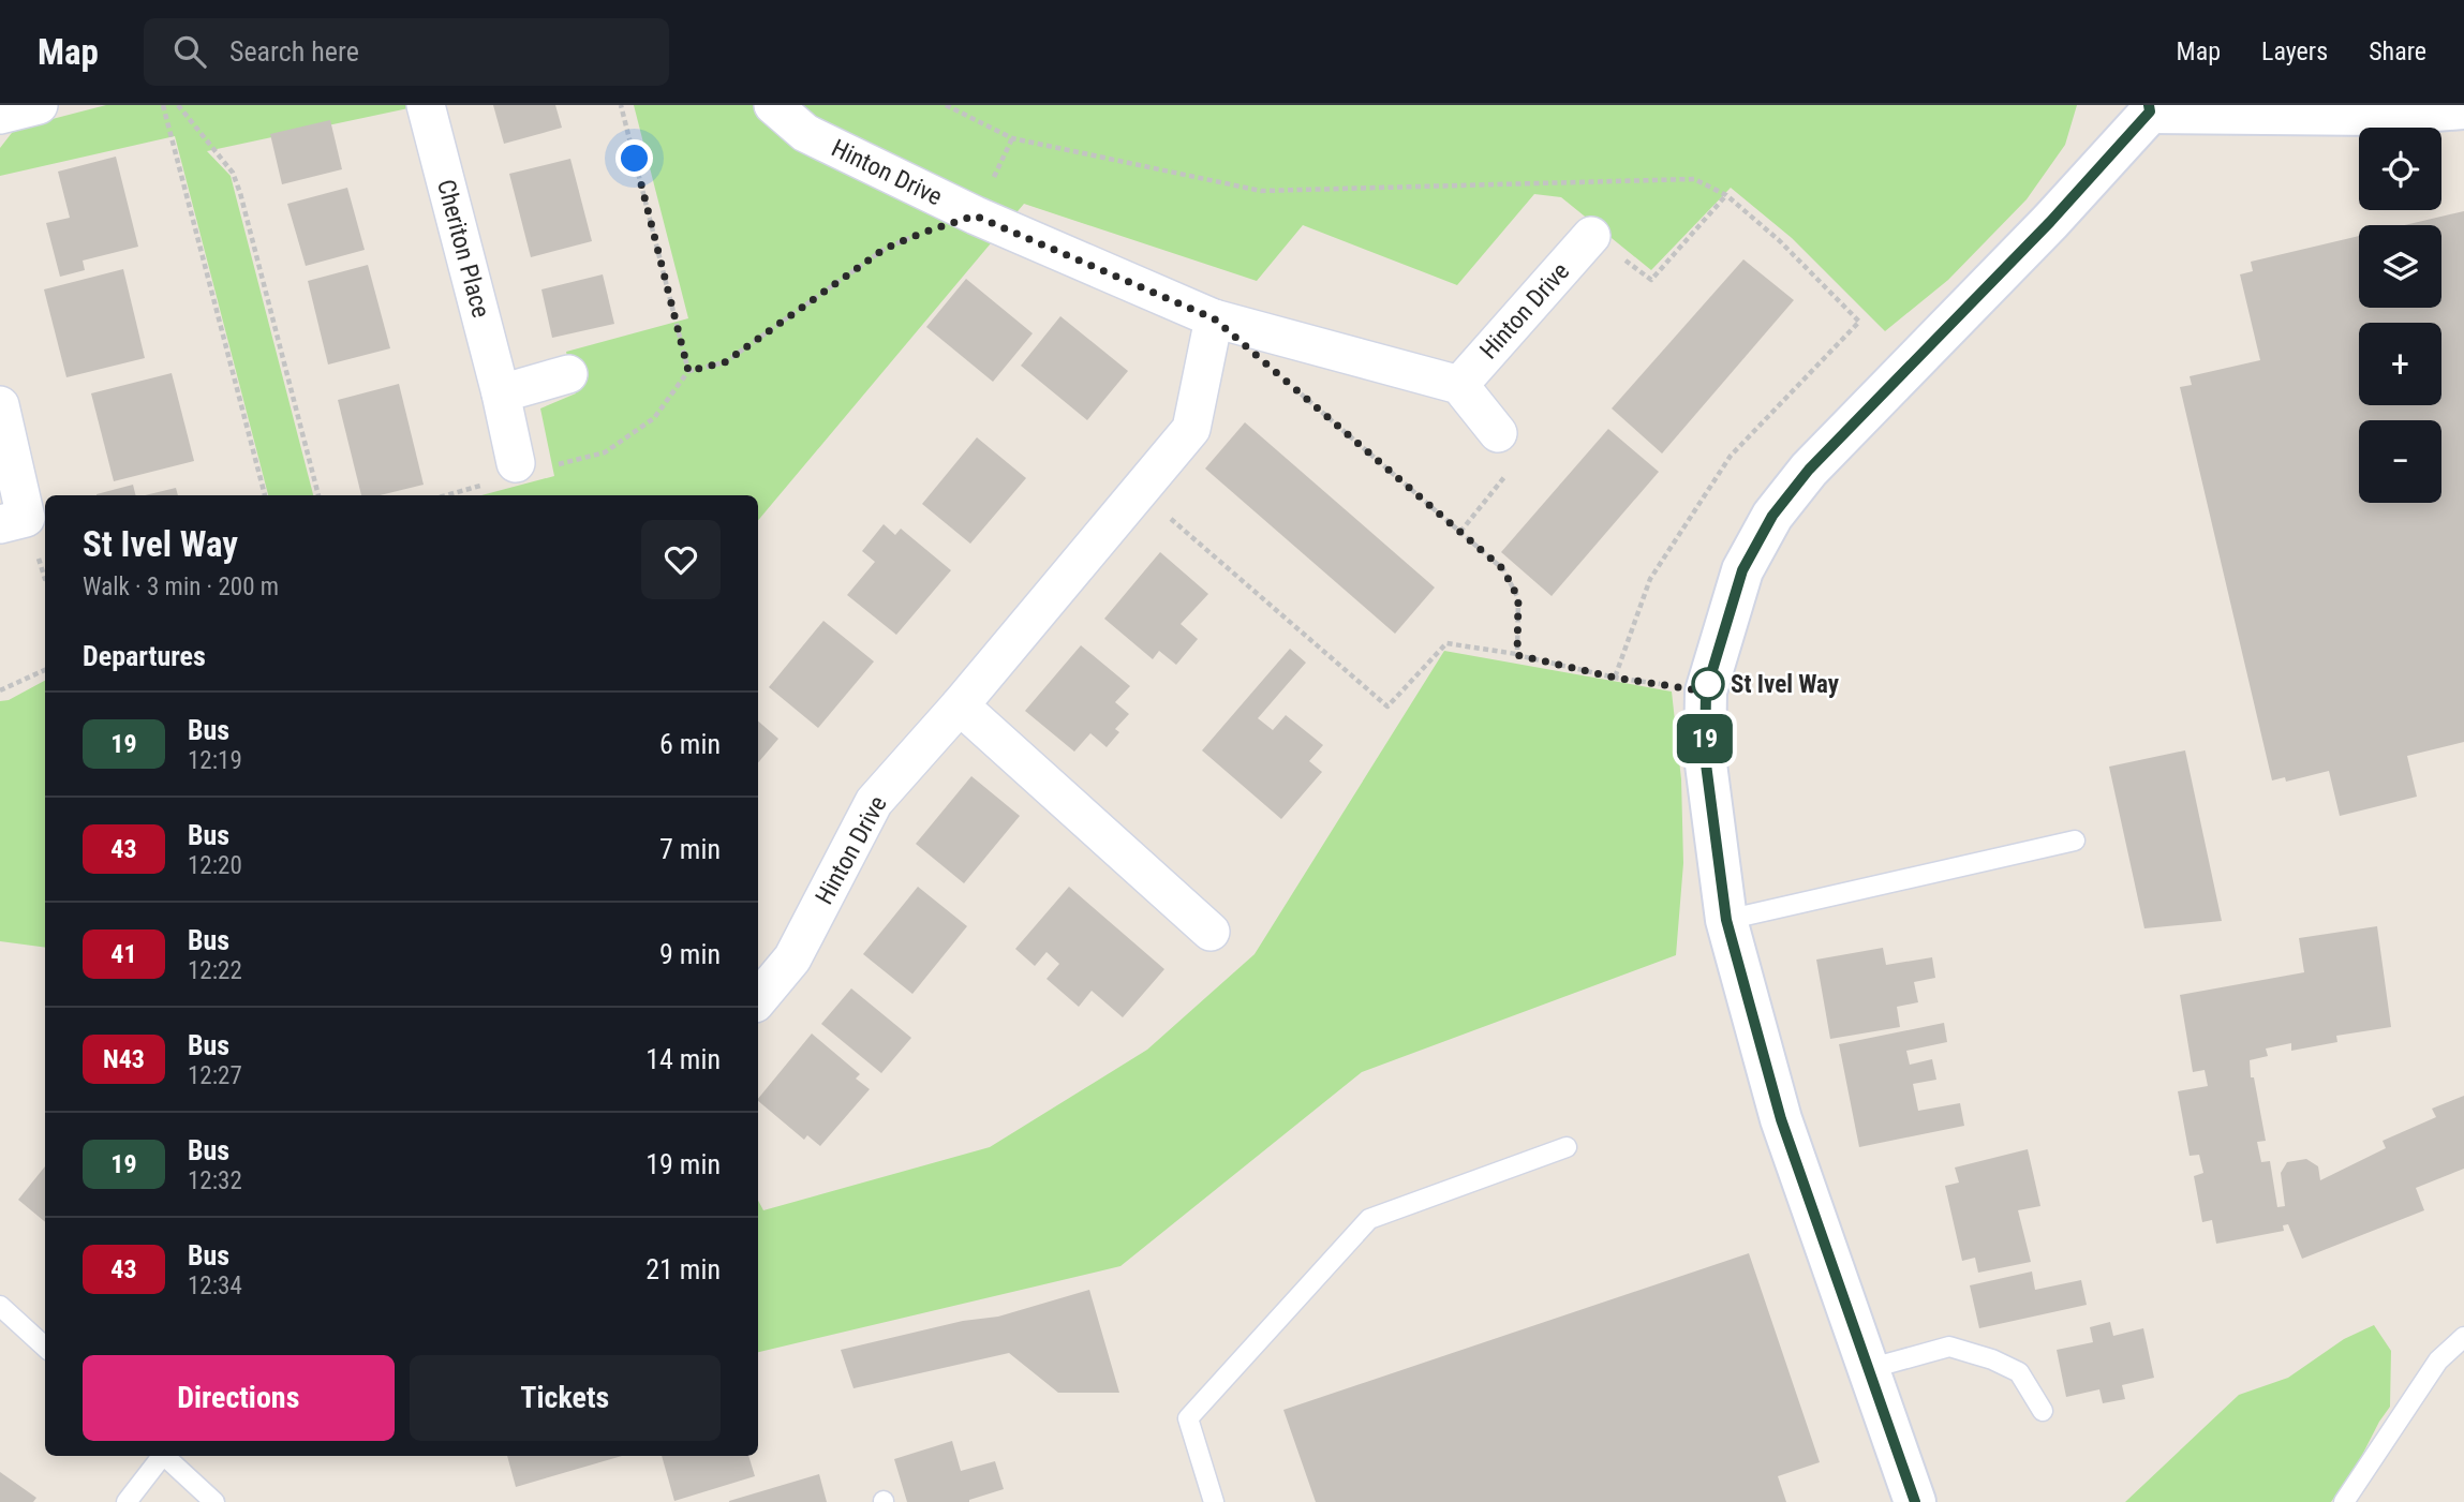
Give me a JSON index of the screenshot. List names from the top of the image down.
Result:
{
  "streets": {
    "street": ["Hinton Drive", "Cheriton Place"]
  },
  "places": ["St Ivel Way"],
  "lines": ["bus line 19"],
  "page": {
    "header": "Map",
    "search": "Search here",
    "nav": ["Map", "Layers", "Share"],
    "on_map": "19",
    "map_buttons": ["+", "−"],
    "heading": [
      ["St Ivel Way", "Walk · 3 min · 200 m"],
      "Departures"
    ],
    "list": [
      {
        "mark": "19",
        "name": "Bus",
        "note": "12:19",
        "value": "6 min"
      },
      {
        "mark": "43",
        "name": "Bus",
        "note": "12:20",
        "value": "7 min"
      },
      {
        "mark": "41",
        "name": "Bus",
        "note": "12:22",
        "value": "9 min"
      },
      {
        "mark": "N43",
        "name": "Bus",
        "note": "12:27",
        "value": "14 min"
      },
      {
        "mark": "19",
        "name": "Bus",
        "note": "12:32",
        "value": "19 min"
      },
      {
        "mark": "43",
        "name": "Bus",
        "note": "12:34",
        "value": "21 min"
      }
    ],
    "buttons": ["Directions", "Tickets"]
  }
}
